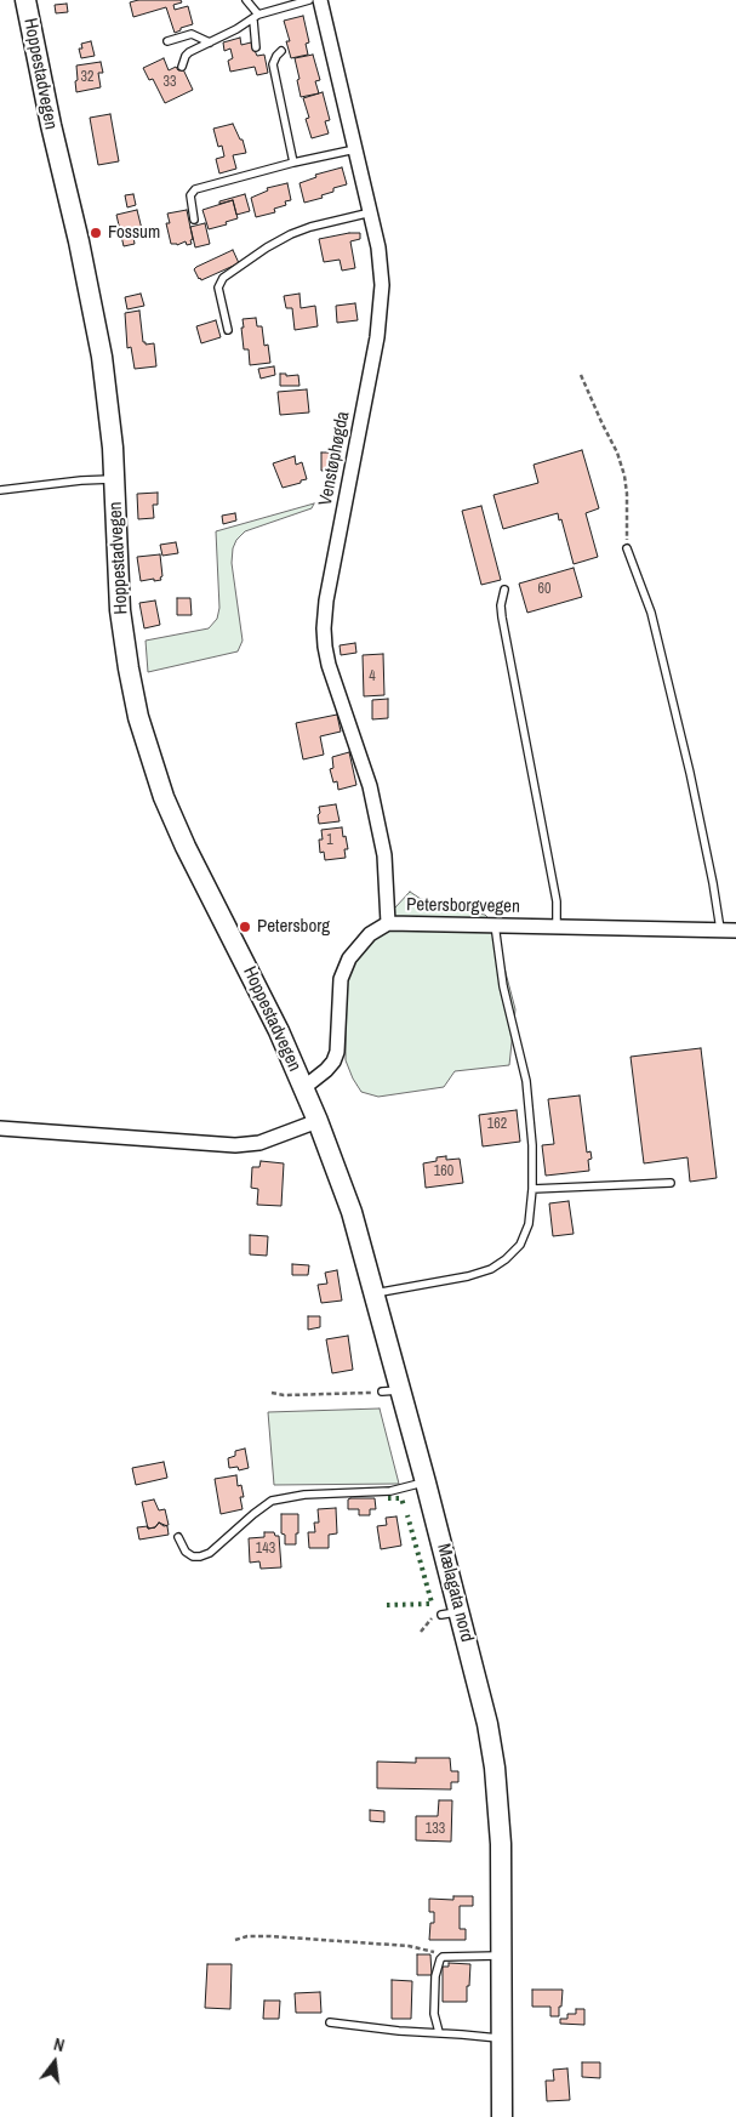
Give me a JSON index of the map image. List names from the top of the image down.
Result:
{
  "streets": {
    "main road": ["Hoppestadvegen", "Mælagata nord"],
    "street": ["Venstøphøgda", "Petersborgvegen"]
  },
  "crossings": [
    ["Hoppestadvegen", "Petersborgvegen"],
    ["Hoppestadvegen", "Mælagata nord"],
    ["Venstøphøgda", "Petersborgvegen"],
    ["Petersborgvegen", "Mælagata nord"]
  ],
  "places": ["Fossum", "Petersborg"],
  "house_numbers": [
    "32",
    "33",
    "60",
    "4",
    "1",
    "162",
    "160",
    "143",
    "133"
  ],
  "north": "top"
}
